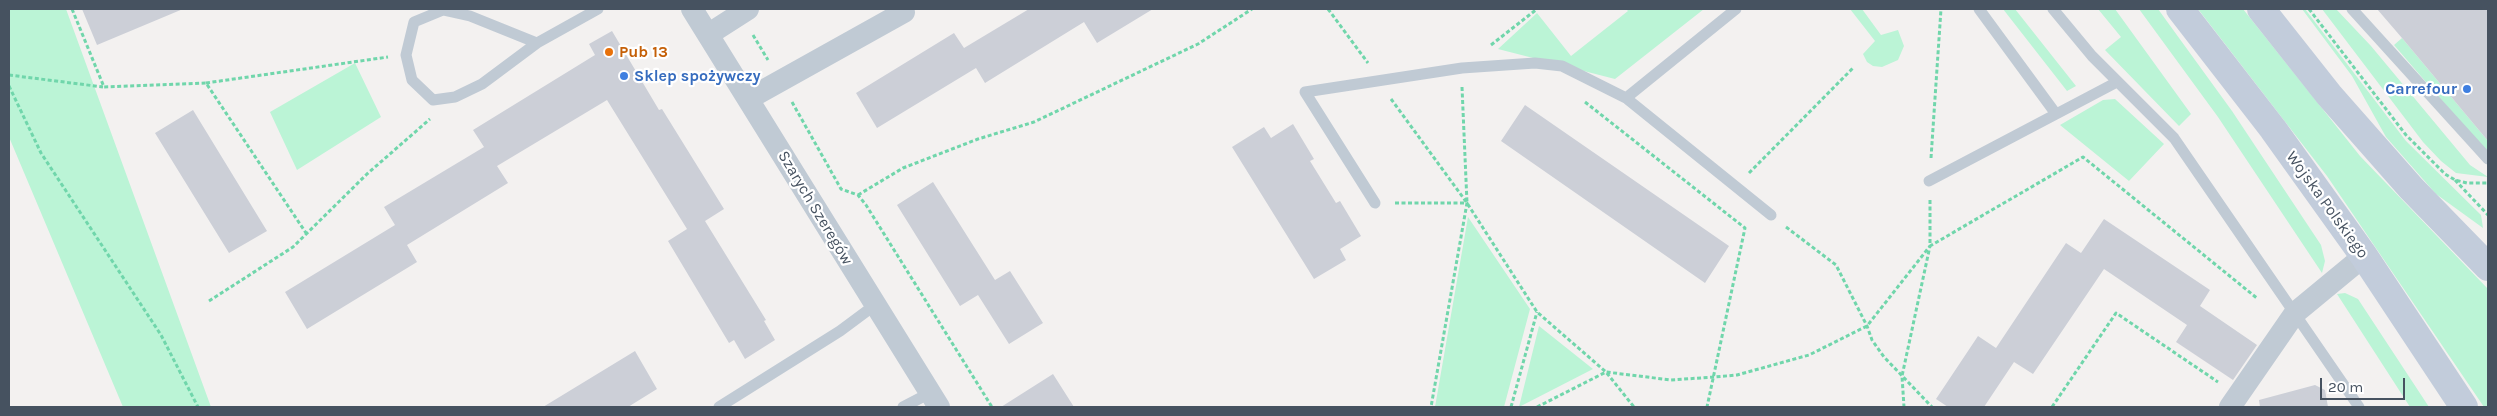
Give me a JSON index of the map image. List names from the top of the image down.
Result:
{
  "streets": {
    "street": ["Wojska Polskiego", "Szarych Szeregów"]
  },
  "places": ["Pub 13", "Sklep spożywczy", "Carrefour"],
  "scale_bar": "20 m"
}
